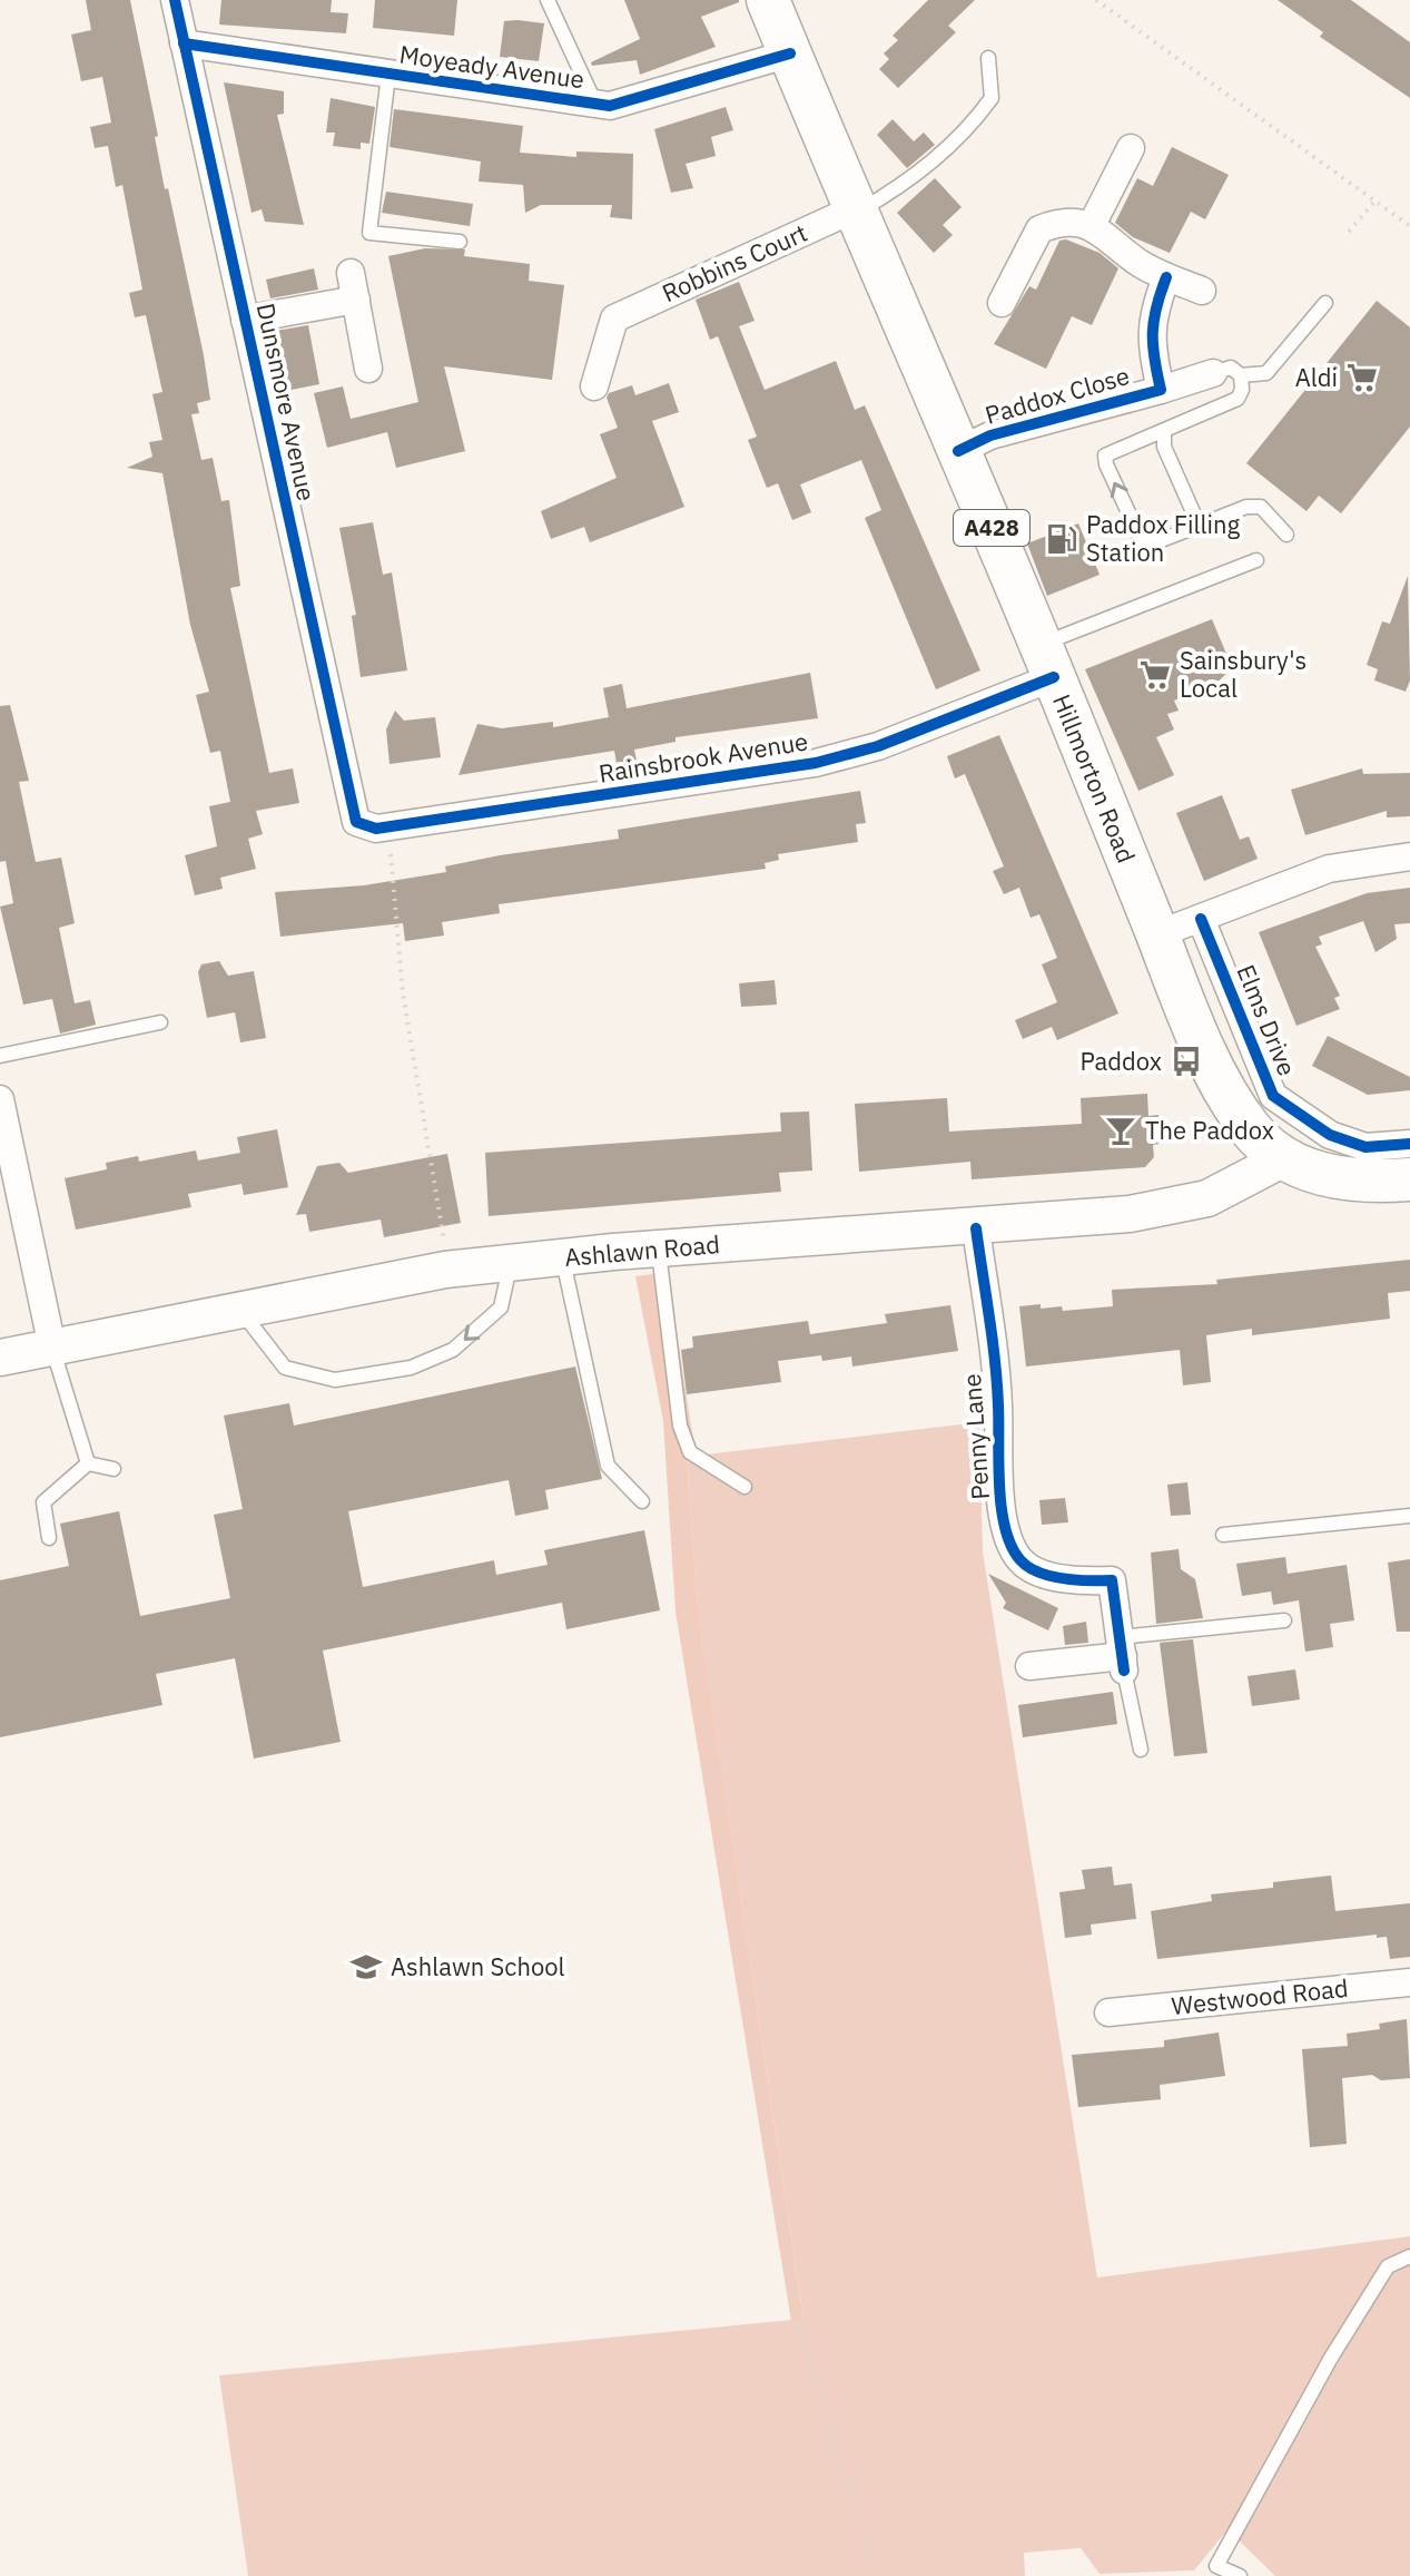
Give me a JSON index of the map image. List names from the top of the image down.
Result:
{
  "streets": {
    "highway": ["A428", "Hillmorton Road"],
    "main road": ["Ashlawn Road"],
    "street": [
      "Moyeady Avenue",
      "Robbins Court",
      "Paddox Close",
      "Dunsmore Avenue",
      "Rainsbrook Avenue",
      "Elms Drive",
      "Penny Lane",
      "Westwood Road"
    ]
  },
  "crossings": [
    ["Moyeady Avenue", "Dunsmore Avenue"],
    ["Moyeady Avenue", "Hillmorton Road"],
    ["Robbins Court", "Hillmorton Road"],
    ["Paddox Close", "Hillmorton Road"],
    ["Dunsmore Avenue", "Rainsbrook Avenue"],
    ["Rainsbrook Avenue", "Hillmorton Road"],
    ["Hillmorton Road", "Ashlawn Road"],
    ["Ashlawn Road", "Penny Lane"]
  ],
  "places": {
    "supermarket": ["Aldi", "Sainsbury's Local"],
    "fuel station": ["Paddox Filling Station"],
    "bus stop": ["Paddox"],
    "bar": ["The Paddox"],
    "school or university": ["Ashlawn School"]
  }
}
